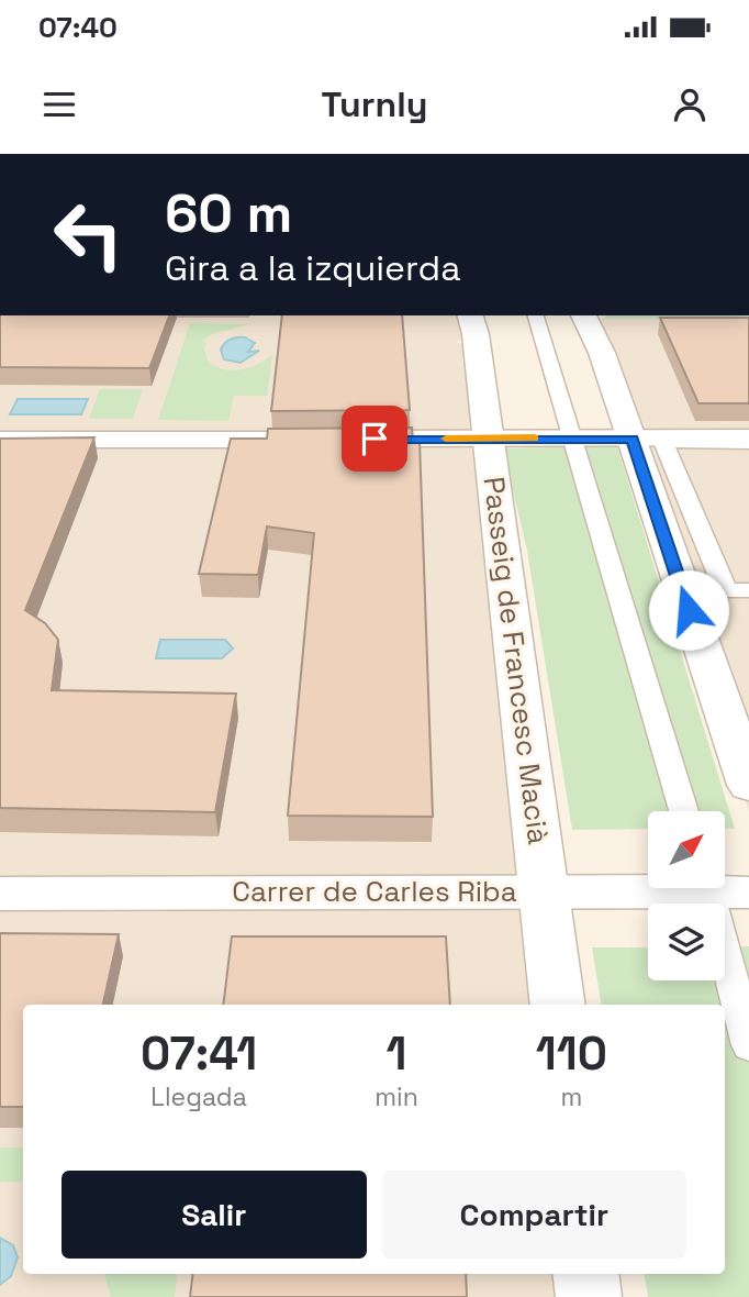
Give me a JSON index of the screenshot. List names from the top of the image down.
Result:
{
  "streets": {
    "street": ["Passeig de Francesc Macià", "Carrer de Carles Riba"]
  },
  "crossings": [
    ["Passeig de Francesc Macià", "Carrer de Carles Riba"]
  ],
  "north": "top right",
  "page": {
    "status": "07:40",
    "header": "Turnly",
    "turn": ["60 m", "Gira a la izquierda"],
    "eta": [
      "07:41",
      "Llegada",
      "1",
      "min",
      "110",
      "m"
    ],
    "buttons": ["Salir", "Compartir"]
  }
}
